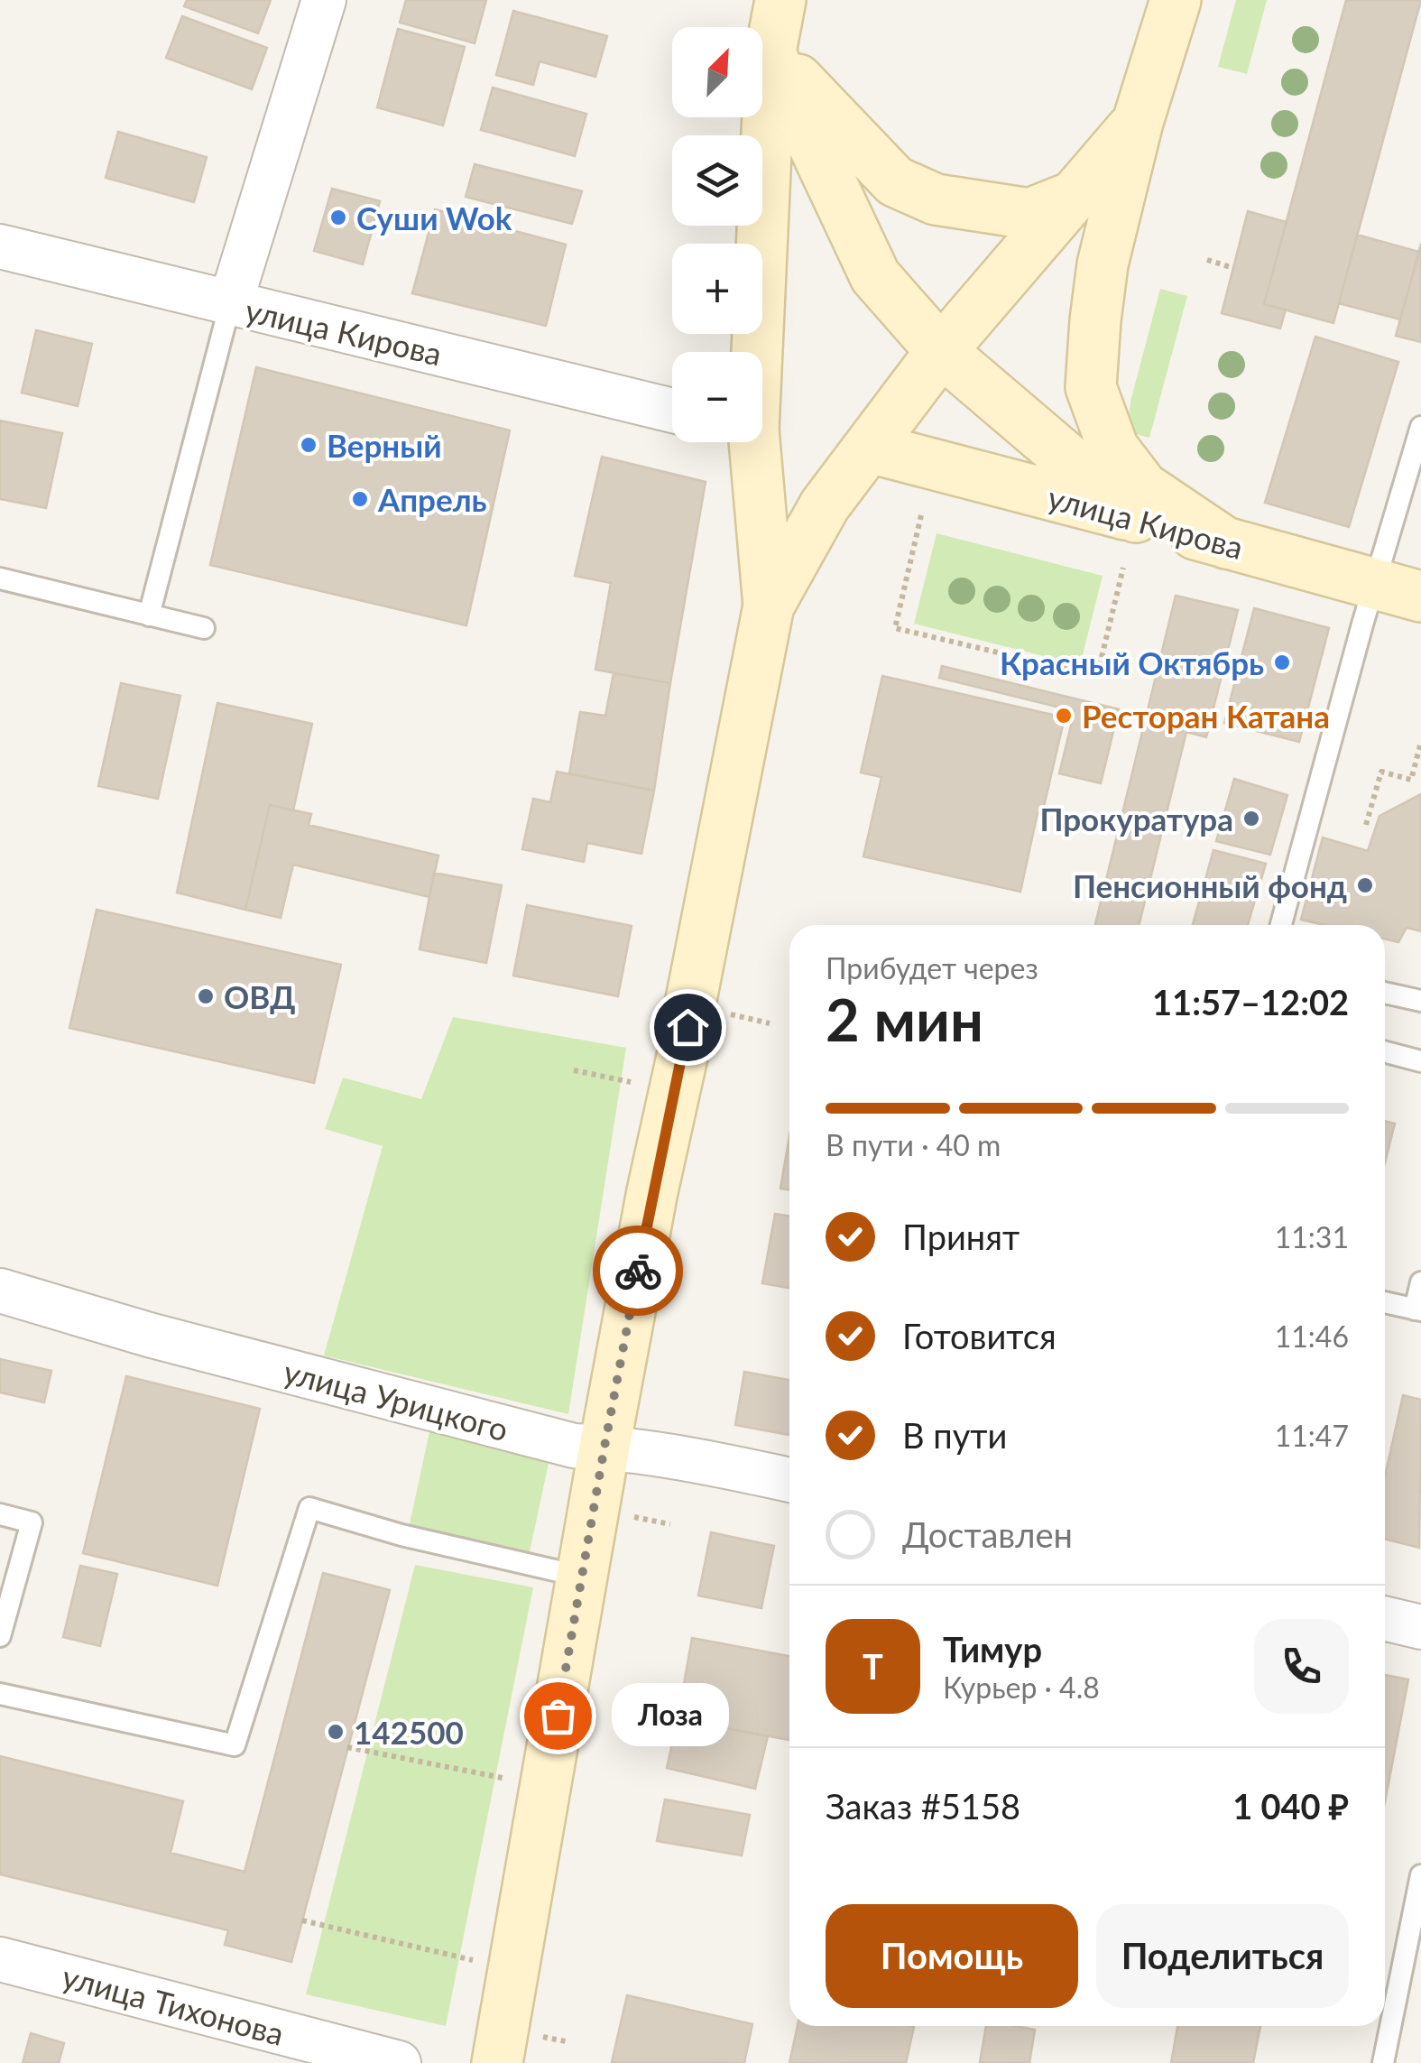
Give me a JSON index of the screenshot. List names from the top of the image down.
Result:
{
  "streets": {
    "main road": ["улица Кирова"],
    "street": ["улица Урицкого", "улица Тихонова"]
  },
  "places": [
    "Суши Wok",
    "Верный",
    "Апрель",
    "Красный Октябрь",
    "Ресторан Катана",
    "Прокуратура",
    "Пенсионный фонд",
    "ОВД",
    "Лоза",
    "142500"
  ],
  "north": "top right",
  "page": {
    "map_buttons": ["+", "−"],
    "heading": ["2 мин", "Прибудет через", "11:57–12:02"],
    "panel": [
      "Тимур",
      "Курьер · 4.8",
      "Заказ #5158",
      "1 040 ₽"
    ],
    "bar": "В пути · 40 m",
    "list": [
      ["Принят", "11:31"],
      ["Готовится", "11:46"],
      ["В пути", "11:47"],
      "Доставлен"
    ],
    "round": "Т",
    "bubble": "Лоза",
    "buttons": ["Помощь", "Поделиться"]
  }
}
